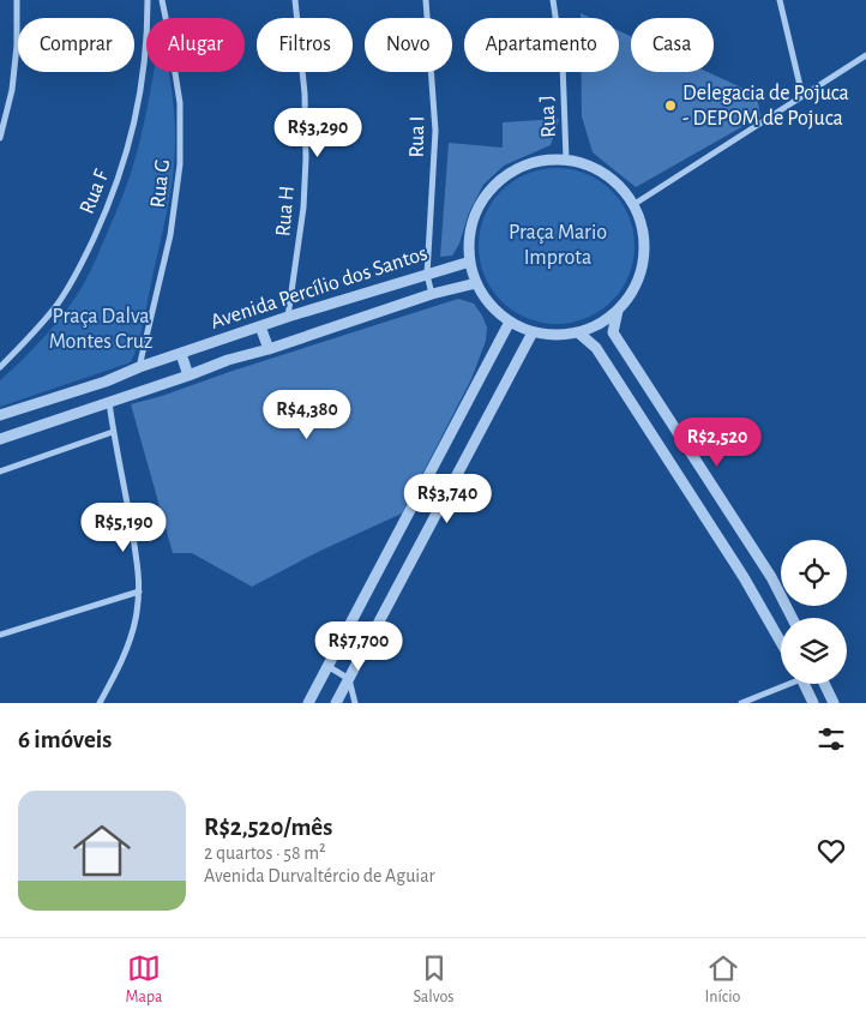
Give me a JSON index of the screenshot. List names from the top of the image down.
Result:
{
  "streets": {
    "street": [
      "Rua J",
      "Rua I",
      "Rua G",
      "Rua F",
      "Rua H",
      "Avenida Percílio dos Santos"
    ]
  },
  "crossings": [
    ["Rua J", "Avenida Percílio dos Santos"],
    ["Rua I", "Avenida Percílio dos Santos"],
    ["Rua G", "Avenida Percílio dos Santos"],
    ["Rua H", "Avenida Percílio dos Santos"]
  ],
  "parks": ["Praça Mario Improta", "Praça Dalva Montes Cruz"],
  "places": ["Delegacia de Pojuca - DEPOM de Pojuca"],
  "page": {
    "chip": [
      "Comprar",
      "Alugar",
      "Filtros",
      "Novo",
      "Apartamento",
      "Casa"
    ],
    "price": [
      "R$3,290",
      "R$4,380",
      "R$2,520",
      "R$3,740",
      "R$5,190",
      "R$7,700"
    ],
    "heading": "6 imóveis",
    "list": [
      {
        "name": "R$2,520/mês",
        "note": "2 quartos · 58 m² · Avenida Durvaltércio de Aguiar"
      }
    ],
    "tabs": ["Mapa", "Salvos", "Início"]
  }
}
